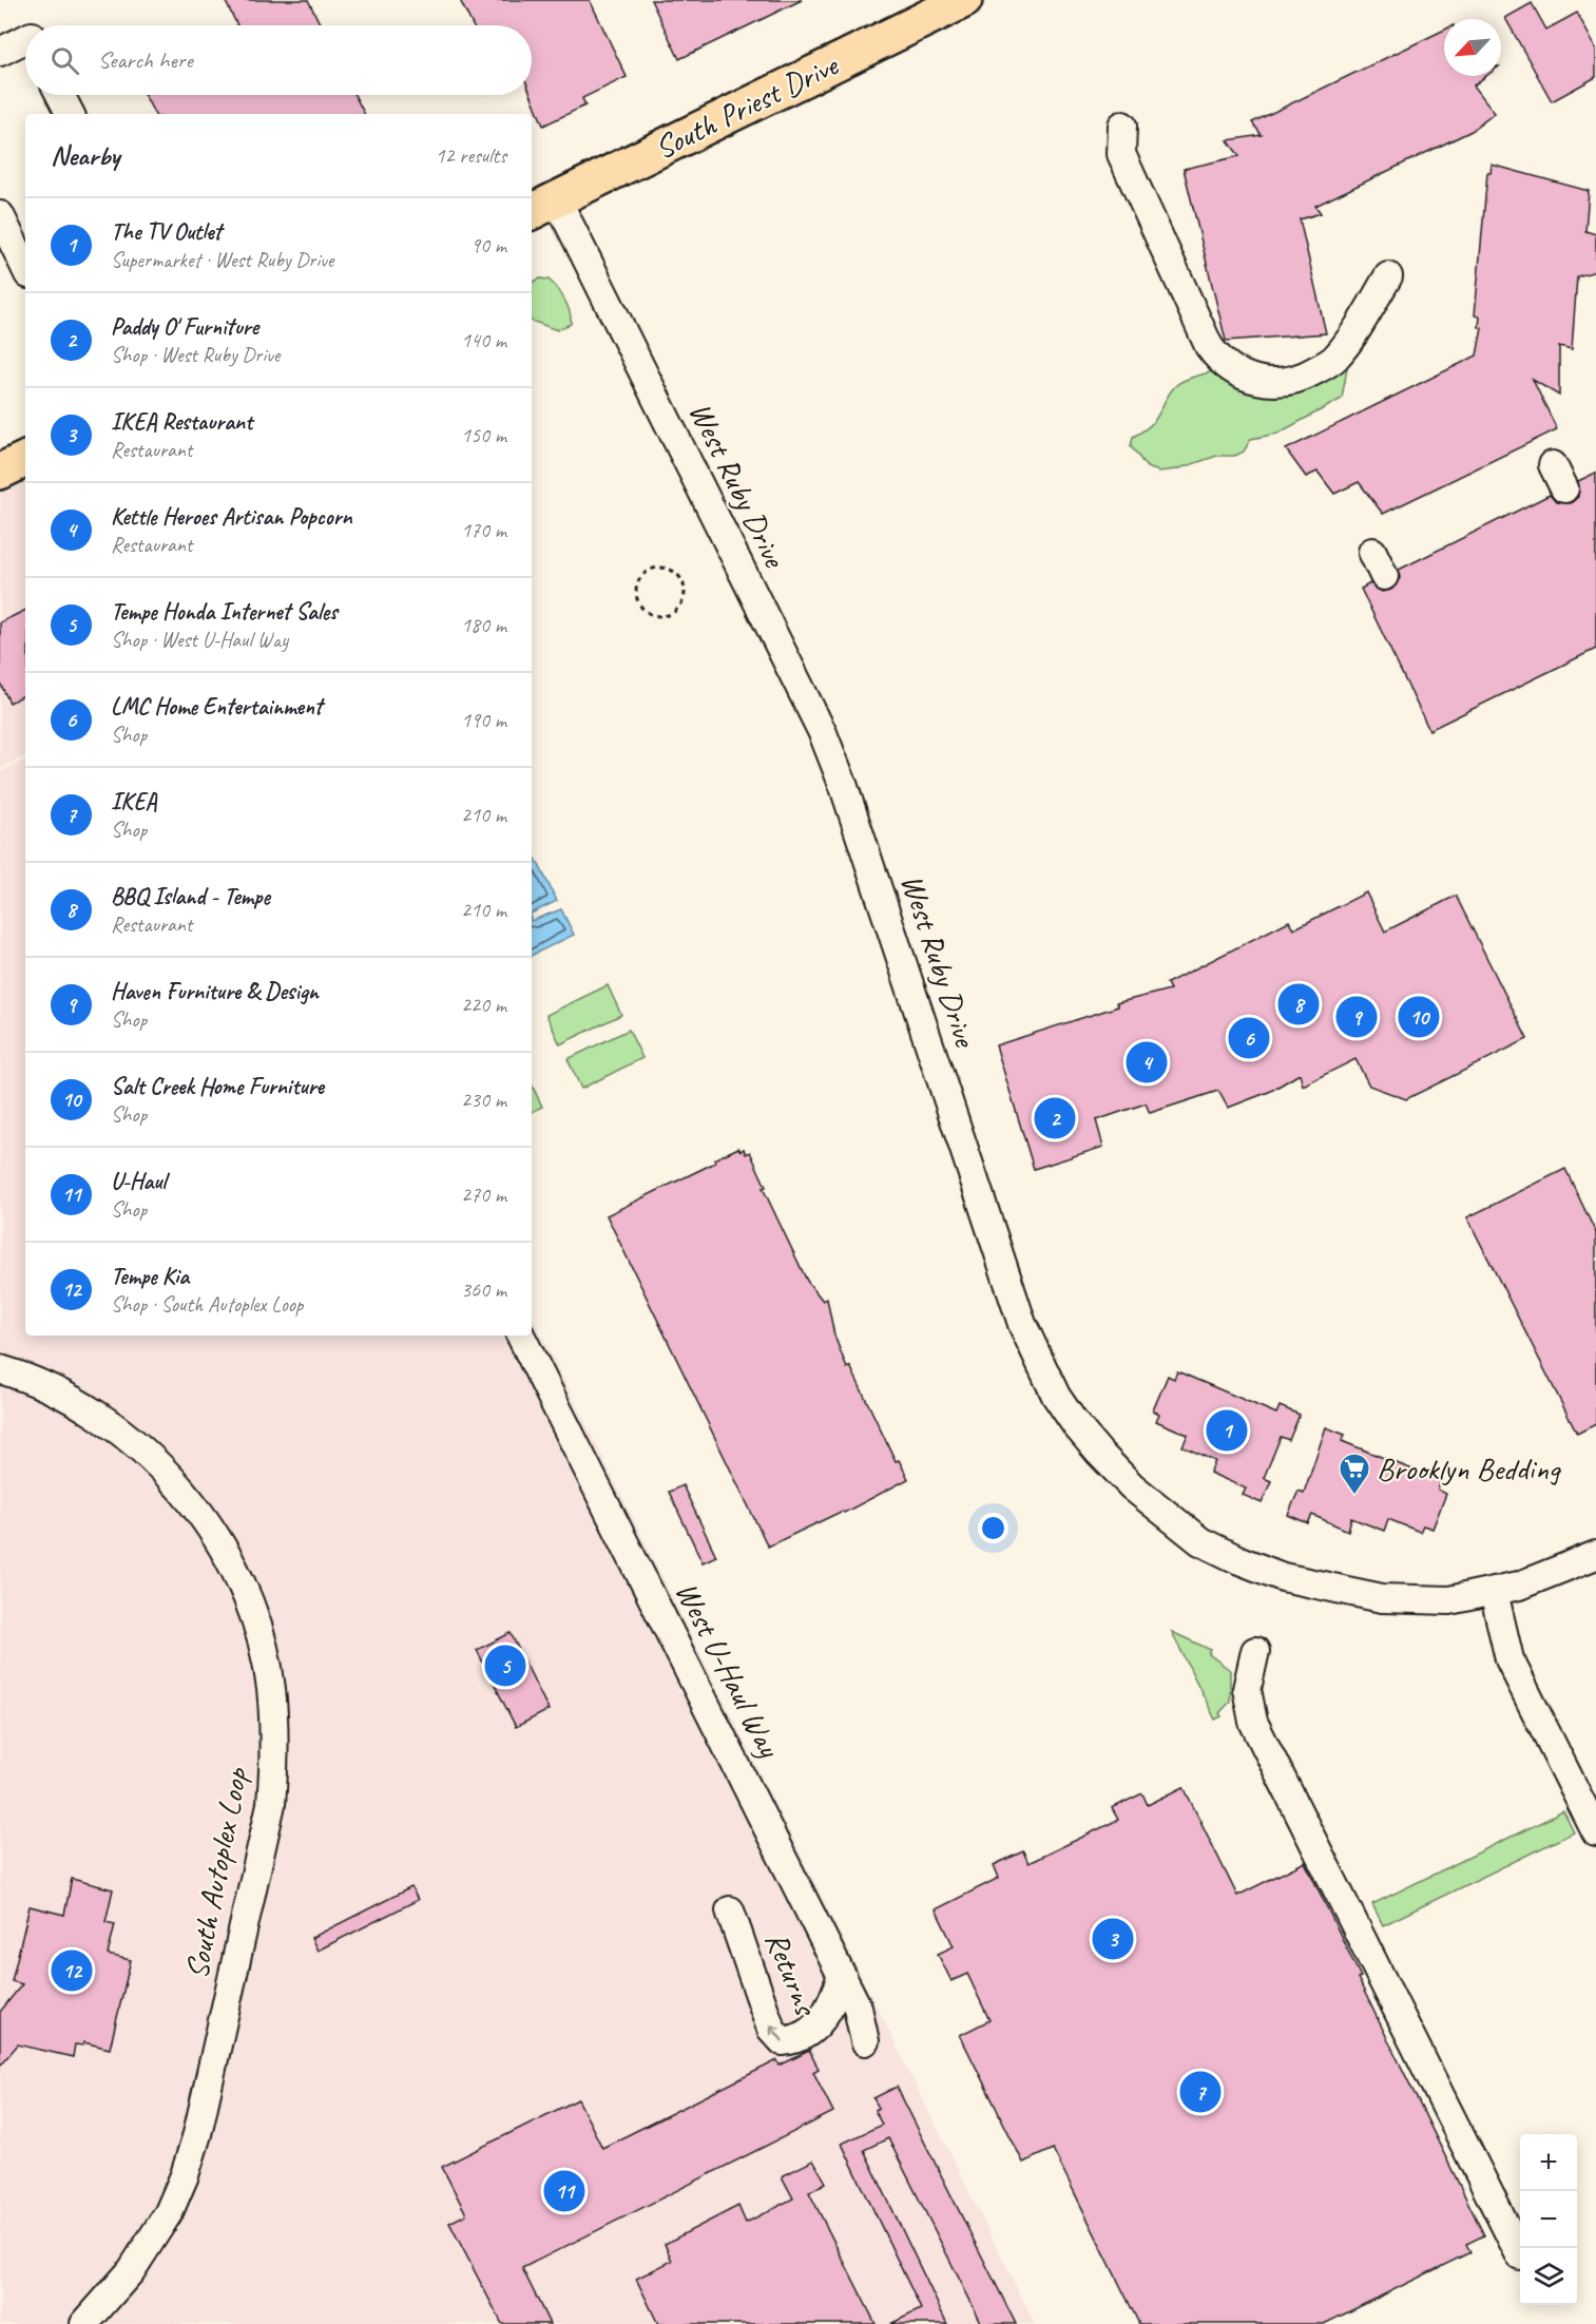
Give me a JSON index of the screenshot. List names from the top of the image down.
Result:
{
  "streets": {
    "main road": ["South Priest Drive"],
    "street": [
      "West Ruby Drive",
      "West U-Haul Way",
      "South Autoplex Loop",
      "Returns"
    ]
  },
  "crossings": [
    ["South Priest Drive", "West Ruby Drive"],
    ["West U-Haul Way", "Returns"]
  ],
  "places": {
    "supermarket": ["Brooklyn Bedding"]
  },
  "north": "bottom left",
  "page": {
    "search": "Search here",
    "heading": ["Nearby", "12 results"],
    "list": [
      {
        "mark": "1",
        "name": "The TV Outlet",
        "note": "Supermarket · West Ruby Drive",
        "value": "90 m"
      },
      {
        "mark": "2",
        "name": "Paddy O' Furniture",
        "note": "Shop · West Ruby Drive",
        "value": "140 m"
      },
      {
        "mark": "3",
        "name": "IKEA Restaurant",
        "note": "Restaurant",
        "value": "150 m"
      },
      {
        "mark": "4",
        "name": "Kettle Heroes Artisan Popcorn",
        "note": "Restaurant",
        "value": "170 m"
      },
      {
        "mark": "5",
        "name": "Tempe Honda Internet Sales",
        "note": "Shop · West U-Haul Way",
        "value": "180 m"
      },
      {
        "mark": "6",
        "name": "LMC Home Entertainment",
        "note": "Shop",
        "value": "190 m"
      },
      {
        "mark": "7",
        "name": "IKEA",
        "note": "Shop",
        "value": "210 m"
      },
      {
        "mark": "8",
        "name": "BBQ Island - Tempe",
        "note": "Restaurant",
        "value": "210 m"
      },
      {
        "mark": "9",
        "name": "Haven Furniture & Design",
        "note": "Shop",
        "value": "220 m"
      },
      {
        "mark": "10",
        "name": "Salt Creek Home Furniture",
        "note": "Shop",
        "value": "230 m"
      },
      {
        "mark": "11",
        "name": "U-Haul",
        "note": "Shop",
        "value": "270 m"
      },
      {
        "mark": "12",
        "name": "Tempe Kia",
        "note": "Shop · South Autoplex Loop",
        "value": "360 m"
      }
    ],
    "pins": [
      "8",
      "9",
      "10",
      "6",
      "4",
      "2",
      "1",
      "5",
      "3",
      "12",
      "7",
      "11"
    ],
    "map_buttons": ["+", "−"]
  }
}
